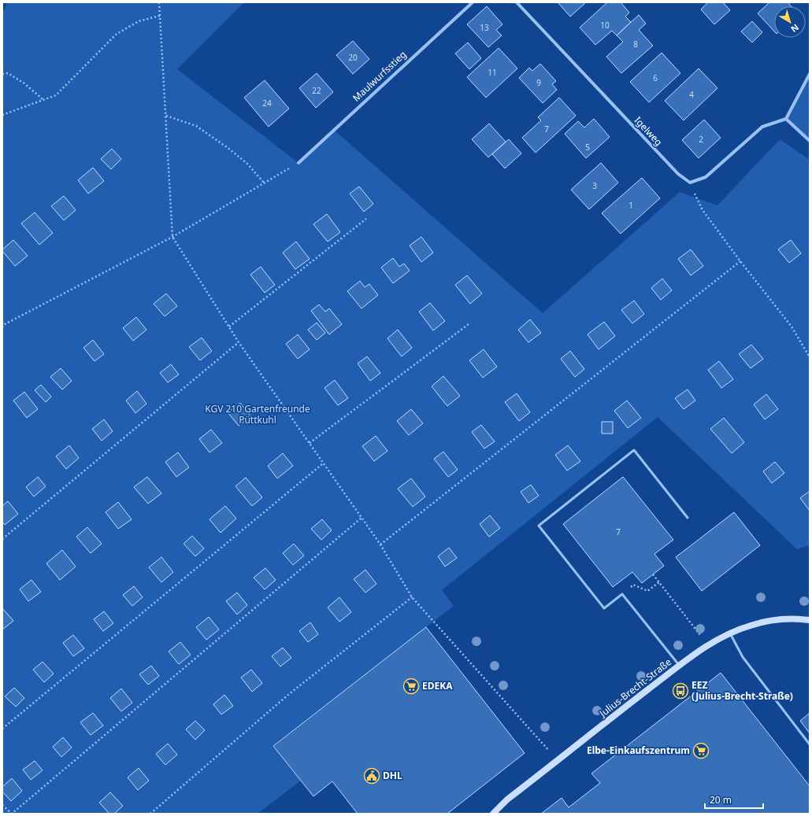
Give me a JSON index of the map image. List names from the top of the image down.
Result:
{
  "streets": {
    "street": ["Maulwurfsstieg", "Igelweg", "Julius-Brecht-Straße"]
  },
  "parks": ["KGV 210 Gartenfreunde Püttkuhl"],
  "places": {
    "supermarket": ["EDEKA", "Elbe-Einkaufszentrum"],
    "bus stop": ["EEZ (Julius-Brecht-Straße)"],
    "public building": ["DHL"]
  },
  "house_numbers": [
    "10",
    "13",
    "8",
    "20",
    "11",
    "6",
    "9",
    "22",
    "4",
    "24",
    "7",
    "2",
    "5",
    "3",
    "1",
    "7"
  ],
  "scale_bar": "20 m",
  "north": "bottom right"
}
